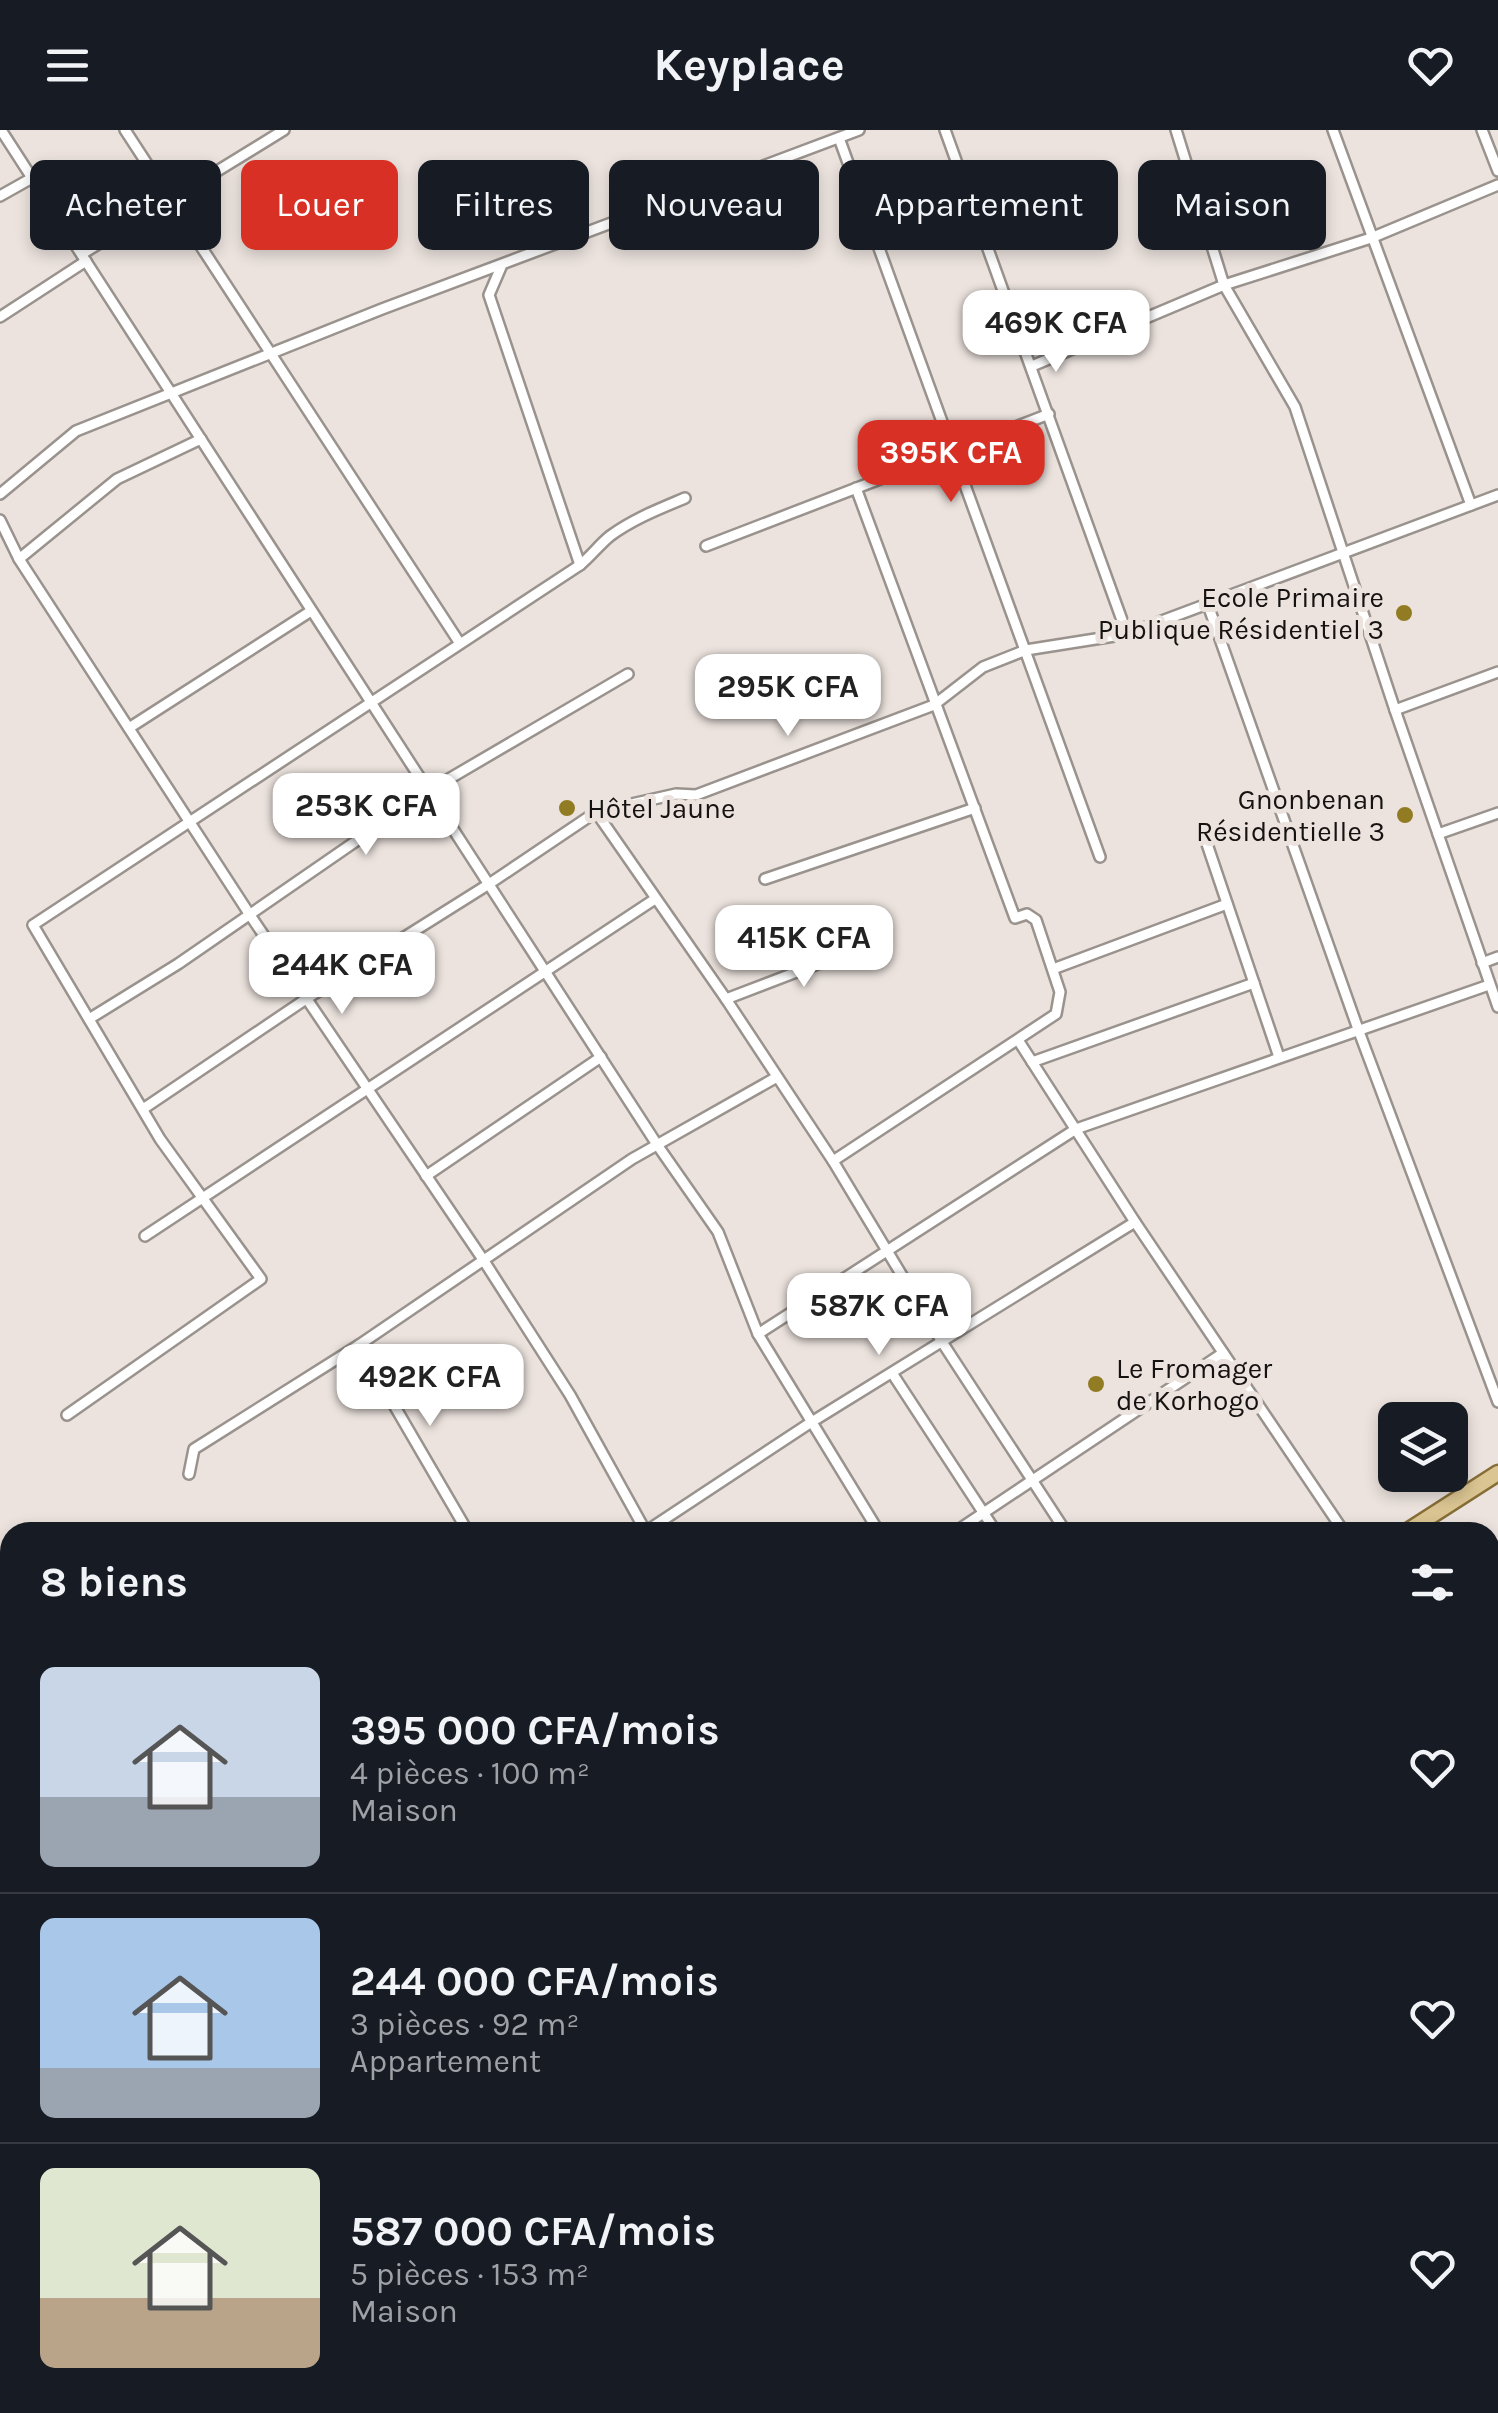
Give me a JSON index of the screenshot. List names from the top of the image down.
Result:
{
  "places": [
    "Ecole Primaire Publique Résidentiel 3",
    "Hôtel Jaune",
    "Gnonbenan Résidentielle 3",
    "Le Fromager de Korhogo"
  ],
  "page": {
    "header": "Keyplace",
    "chip": [
      "Acheter",
      "Louer",
      "Filtres",
      "Nouveau",
      "Appartement",
      "Maison"
    ],
    "price": [
      "469K CFA",
      "395K CFA",
      "295K CFA",
      "253K CFA",
      "415K CFA",
      "244K CFA",
      "587K CFA",
      "492K CFA"
    ],
    "heading": "8 biens",
    "list": [
      {
        "name": "395 000 CFA/mois",
        "note": "4 pièces · 100 m² · Maison"
      },
      {
        "name": "244 000 CFA/mois",
        "note": "3 pièces · 92 m² · Appartement"
      },
      {
        "name": "587 000 CFA/mois",
        "note": "5 pièces · 153 m² · Maison"
      }
    ]
  }
}
